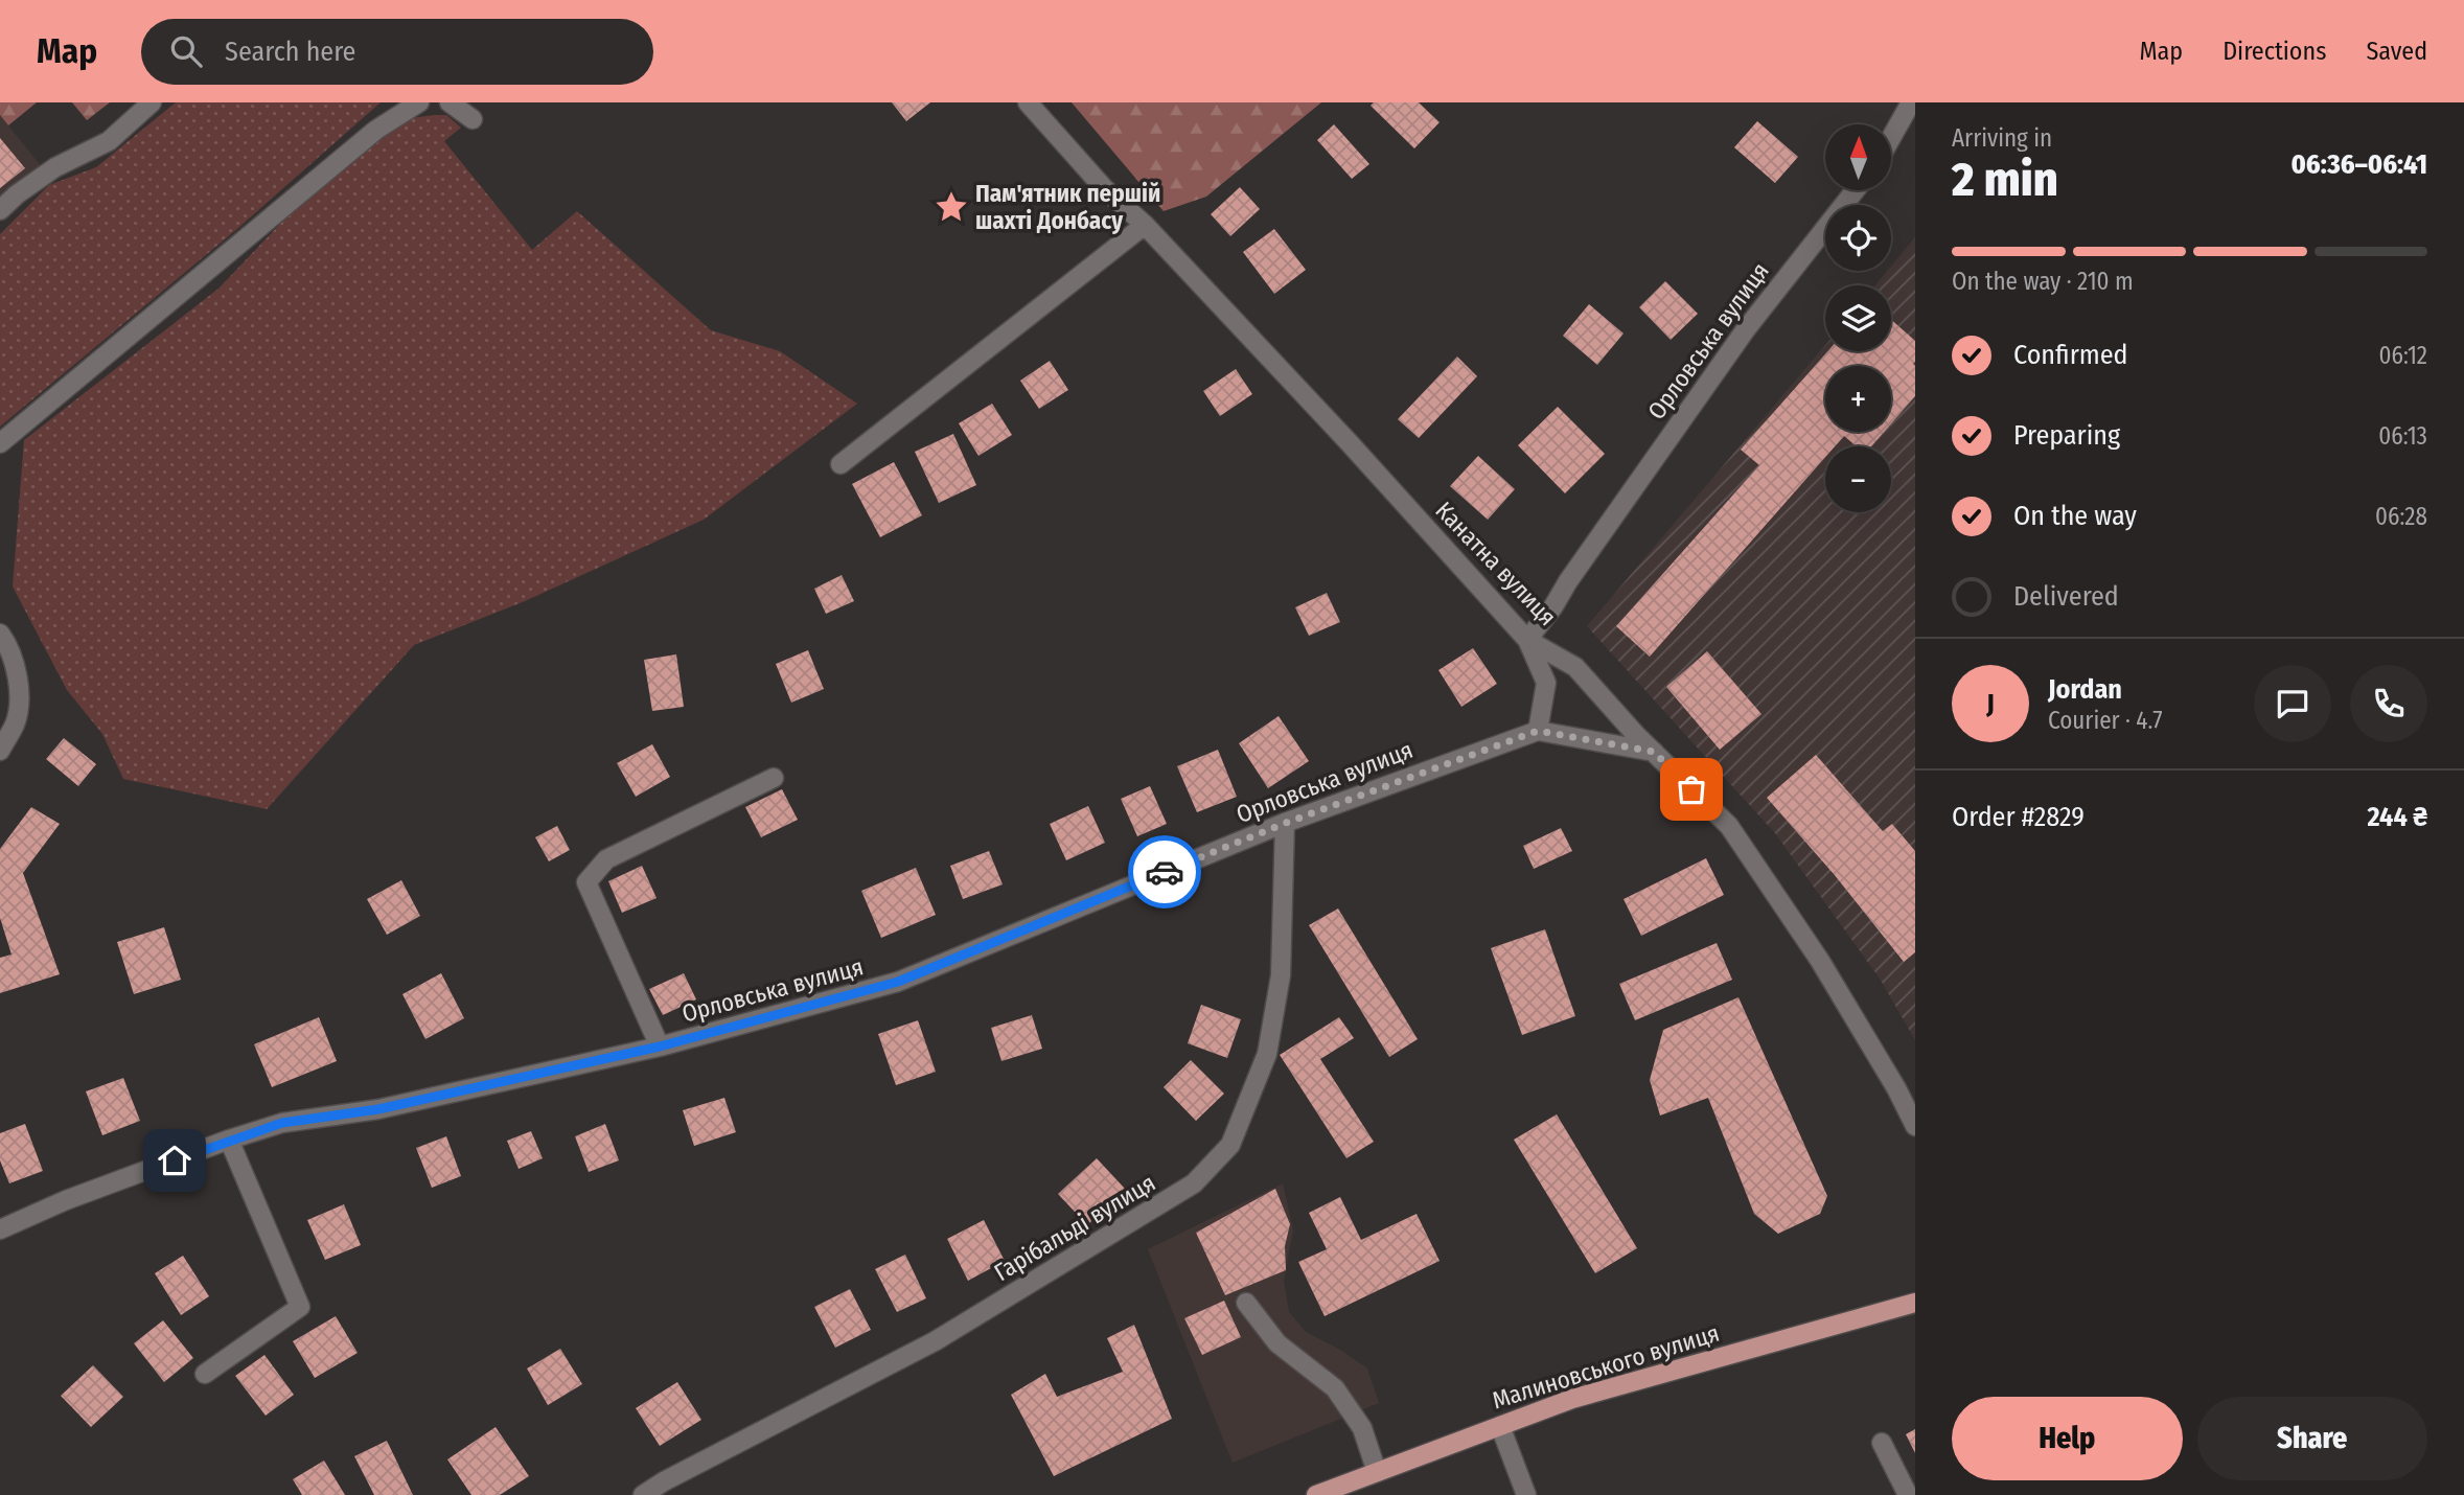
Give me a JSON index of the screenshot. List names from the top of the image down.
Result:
{
  "streets": {
    "main road": ["Малиновського вулиця"],
    "street": ["Орловська вулиця", "Канатна вулиця", "Гарібальді вулиця"]
  },
  "crossings": [
    ["Орловська вулиця", "Канатна вулиця"],
    ["Орловська вулиця", "Гарібальді вулиця"]
  ],
  "places": {
    "place": ["Пам'ятник першій шахті Донбасу"]
  },
  "north": "top",
  "page": {
    "header": "Map",
    "search": "Search here",
    "nav": ["Map", "Directions", "Saved"],
    "heading": ["2 min", "Arriving in", "06:36–06:41"],
    "panel": [
      "Jordan",
      "Courier · 4.7",
      "Order #2829",
      "244 ₴"
    ],
    "map_buttons": ["+", "−"],
    "bar": "On the way · 210 m",
    "list": [
      ["Confirmed", "06:12"],
      ["Preparing", "06:13"],
      ["On the way", "06:28"],
      "Delivered"
    ],
    "round": "J",
    "buttons": ["Help", "Share"]
  }
}
